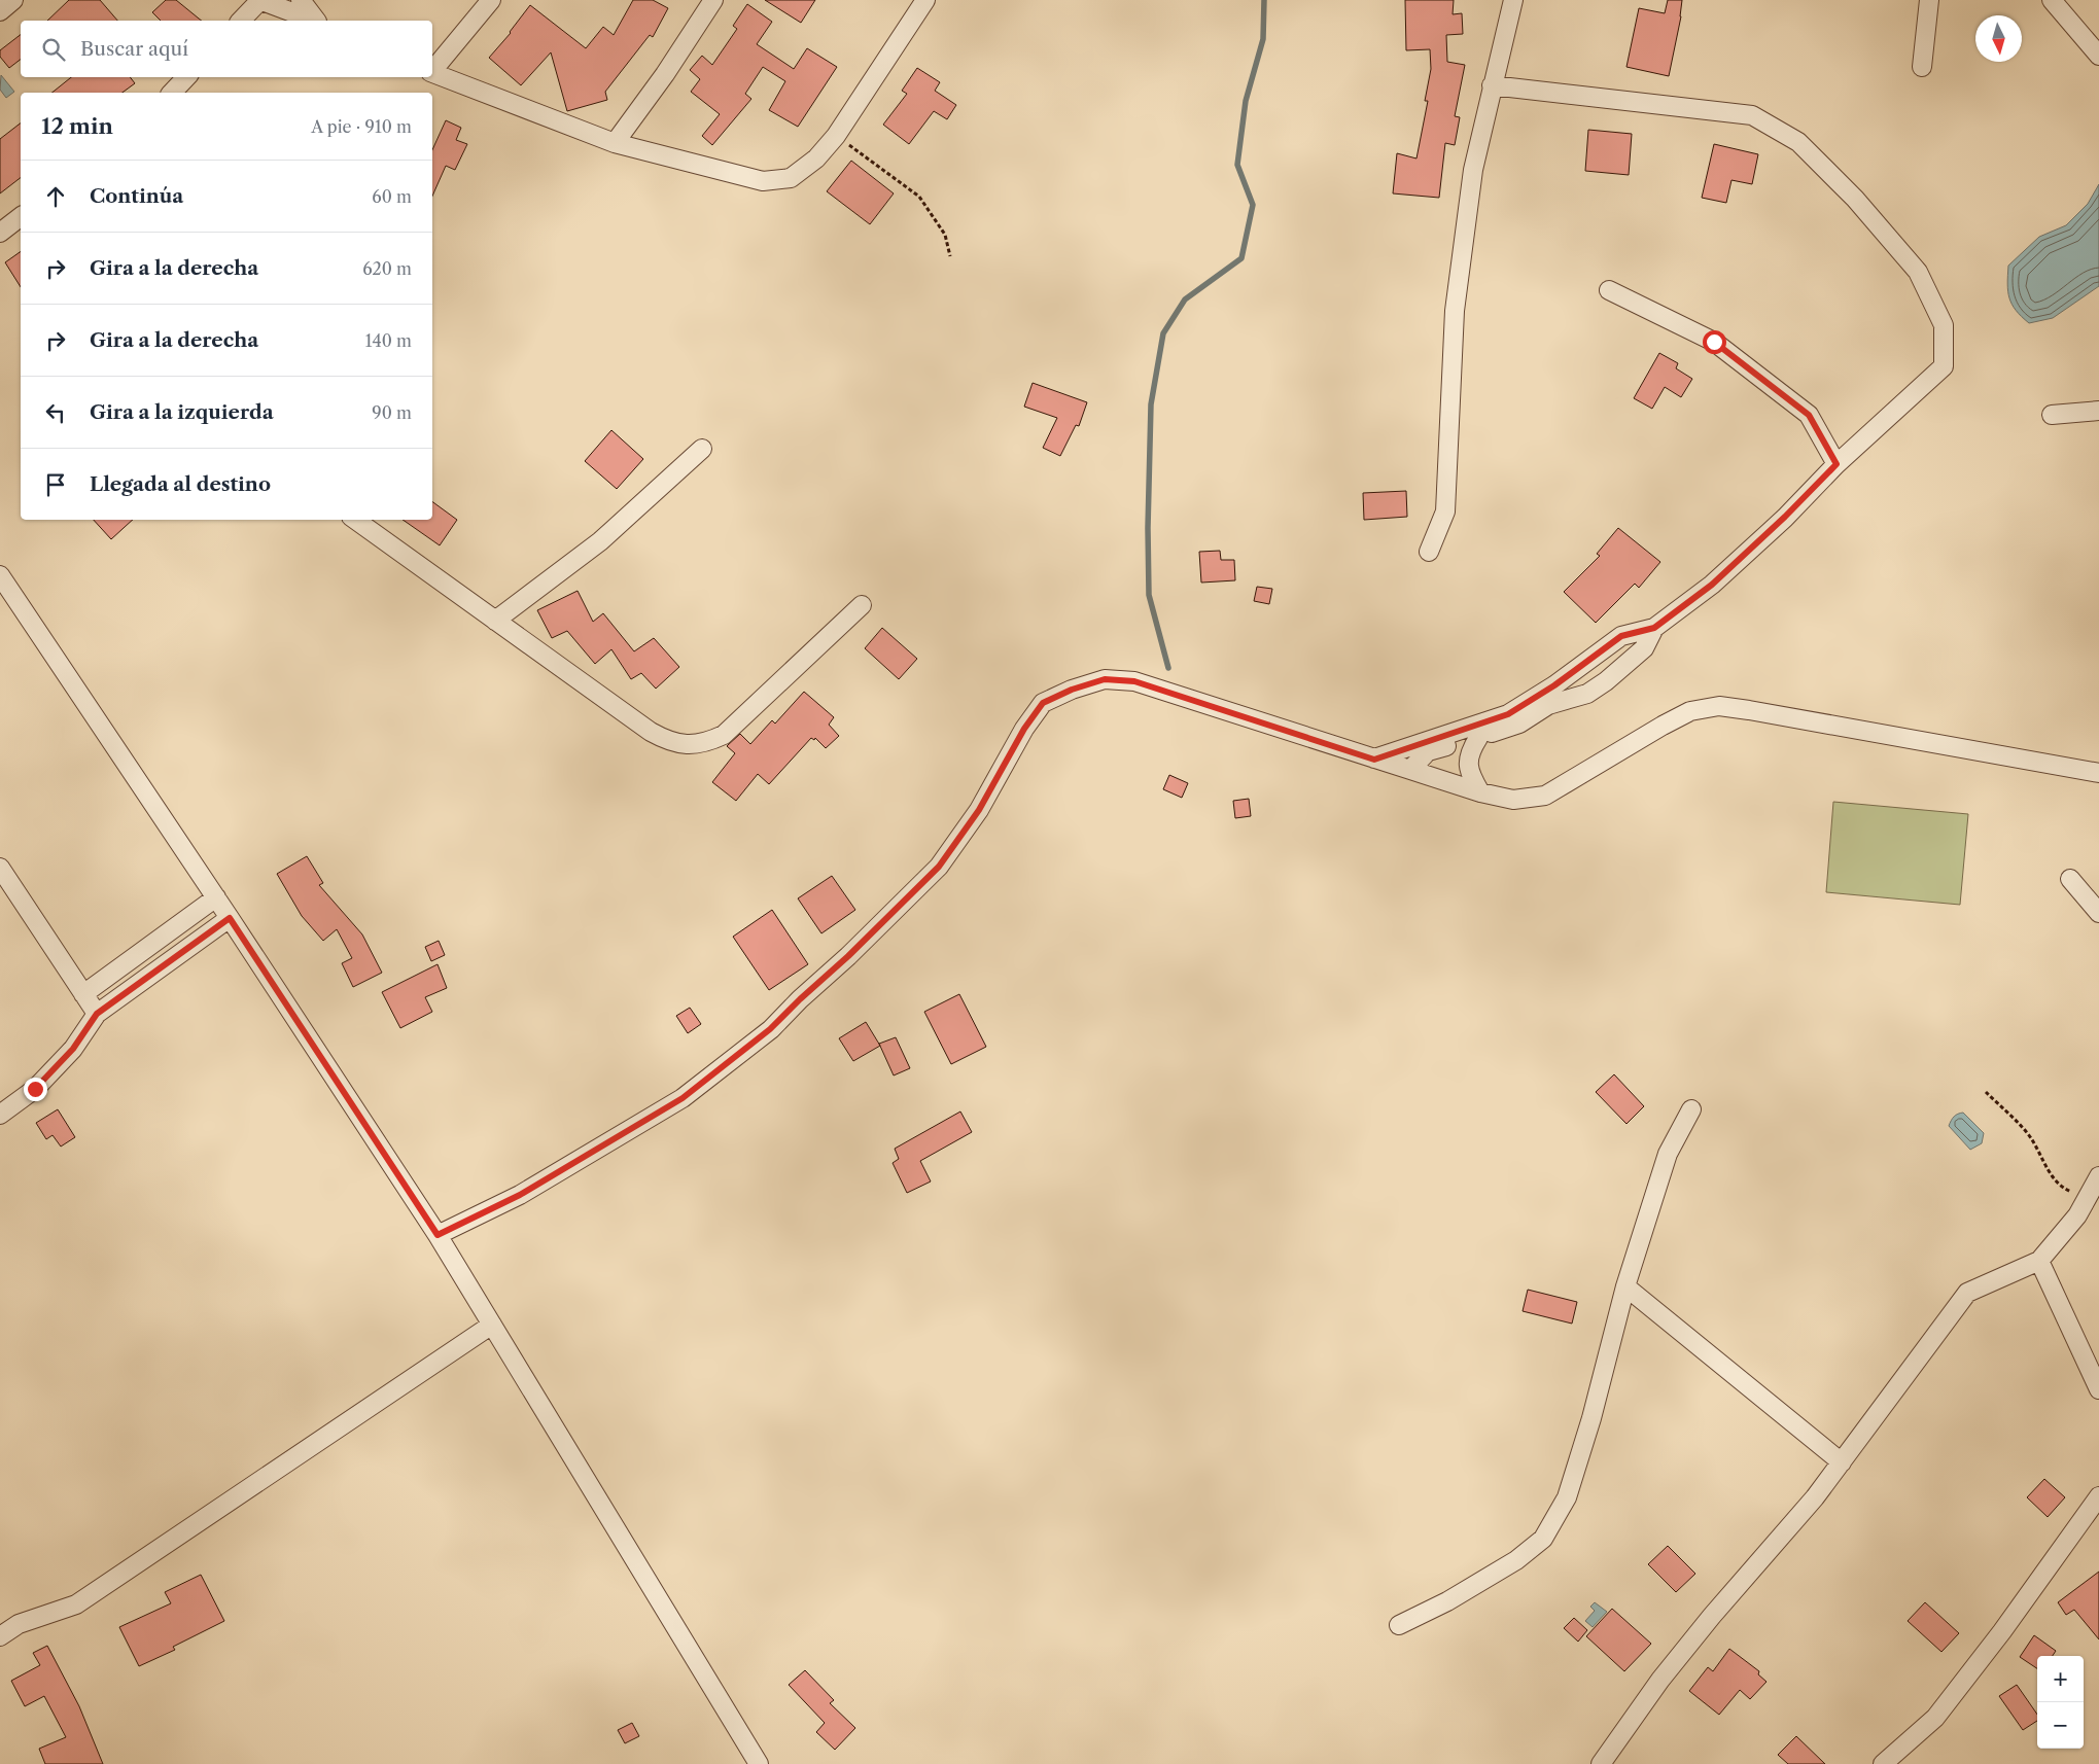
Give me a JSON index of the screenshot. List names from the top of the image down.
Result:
{
  "north": "bottom",
  "page": {
    "search": "Buscar aquí",
    "heading": ["12 min", "A pie · 910 m"],
    "list": [
      ["Continúa", "60 m"],
      ["Gira a la derecha", "620 m"],
      ["Gira a la derecha", "140 m"],
      ["Gira a la izquierda", "90 m"],
      "Llegada al destino"
    ],
    "map_buttons": ["+", "−"]
  }
}
